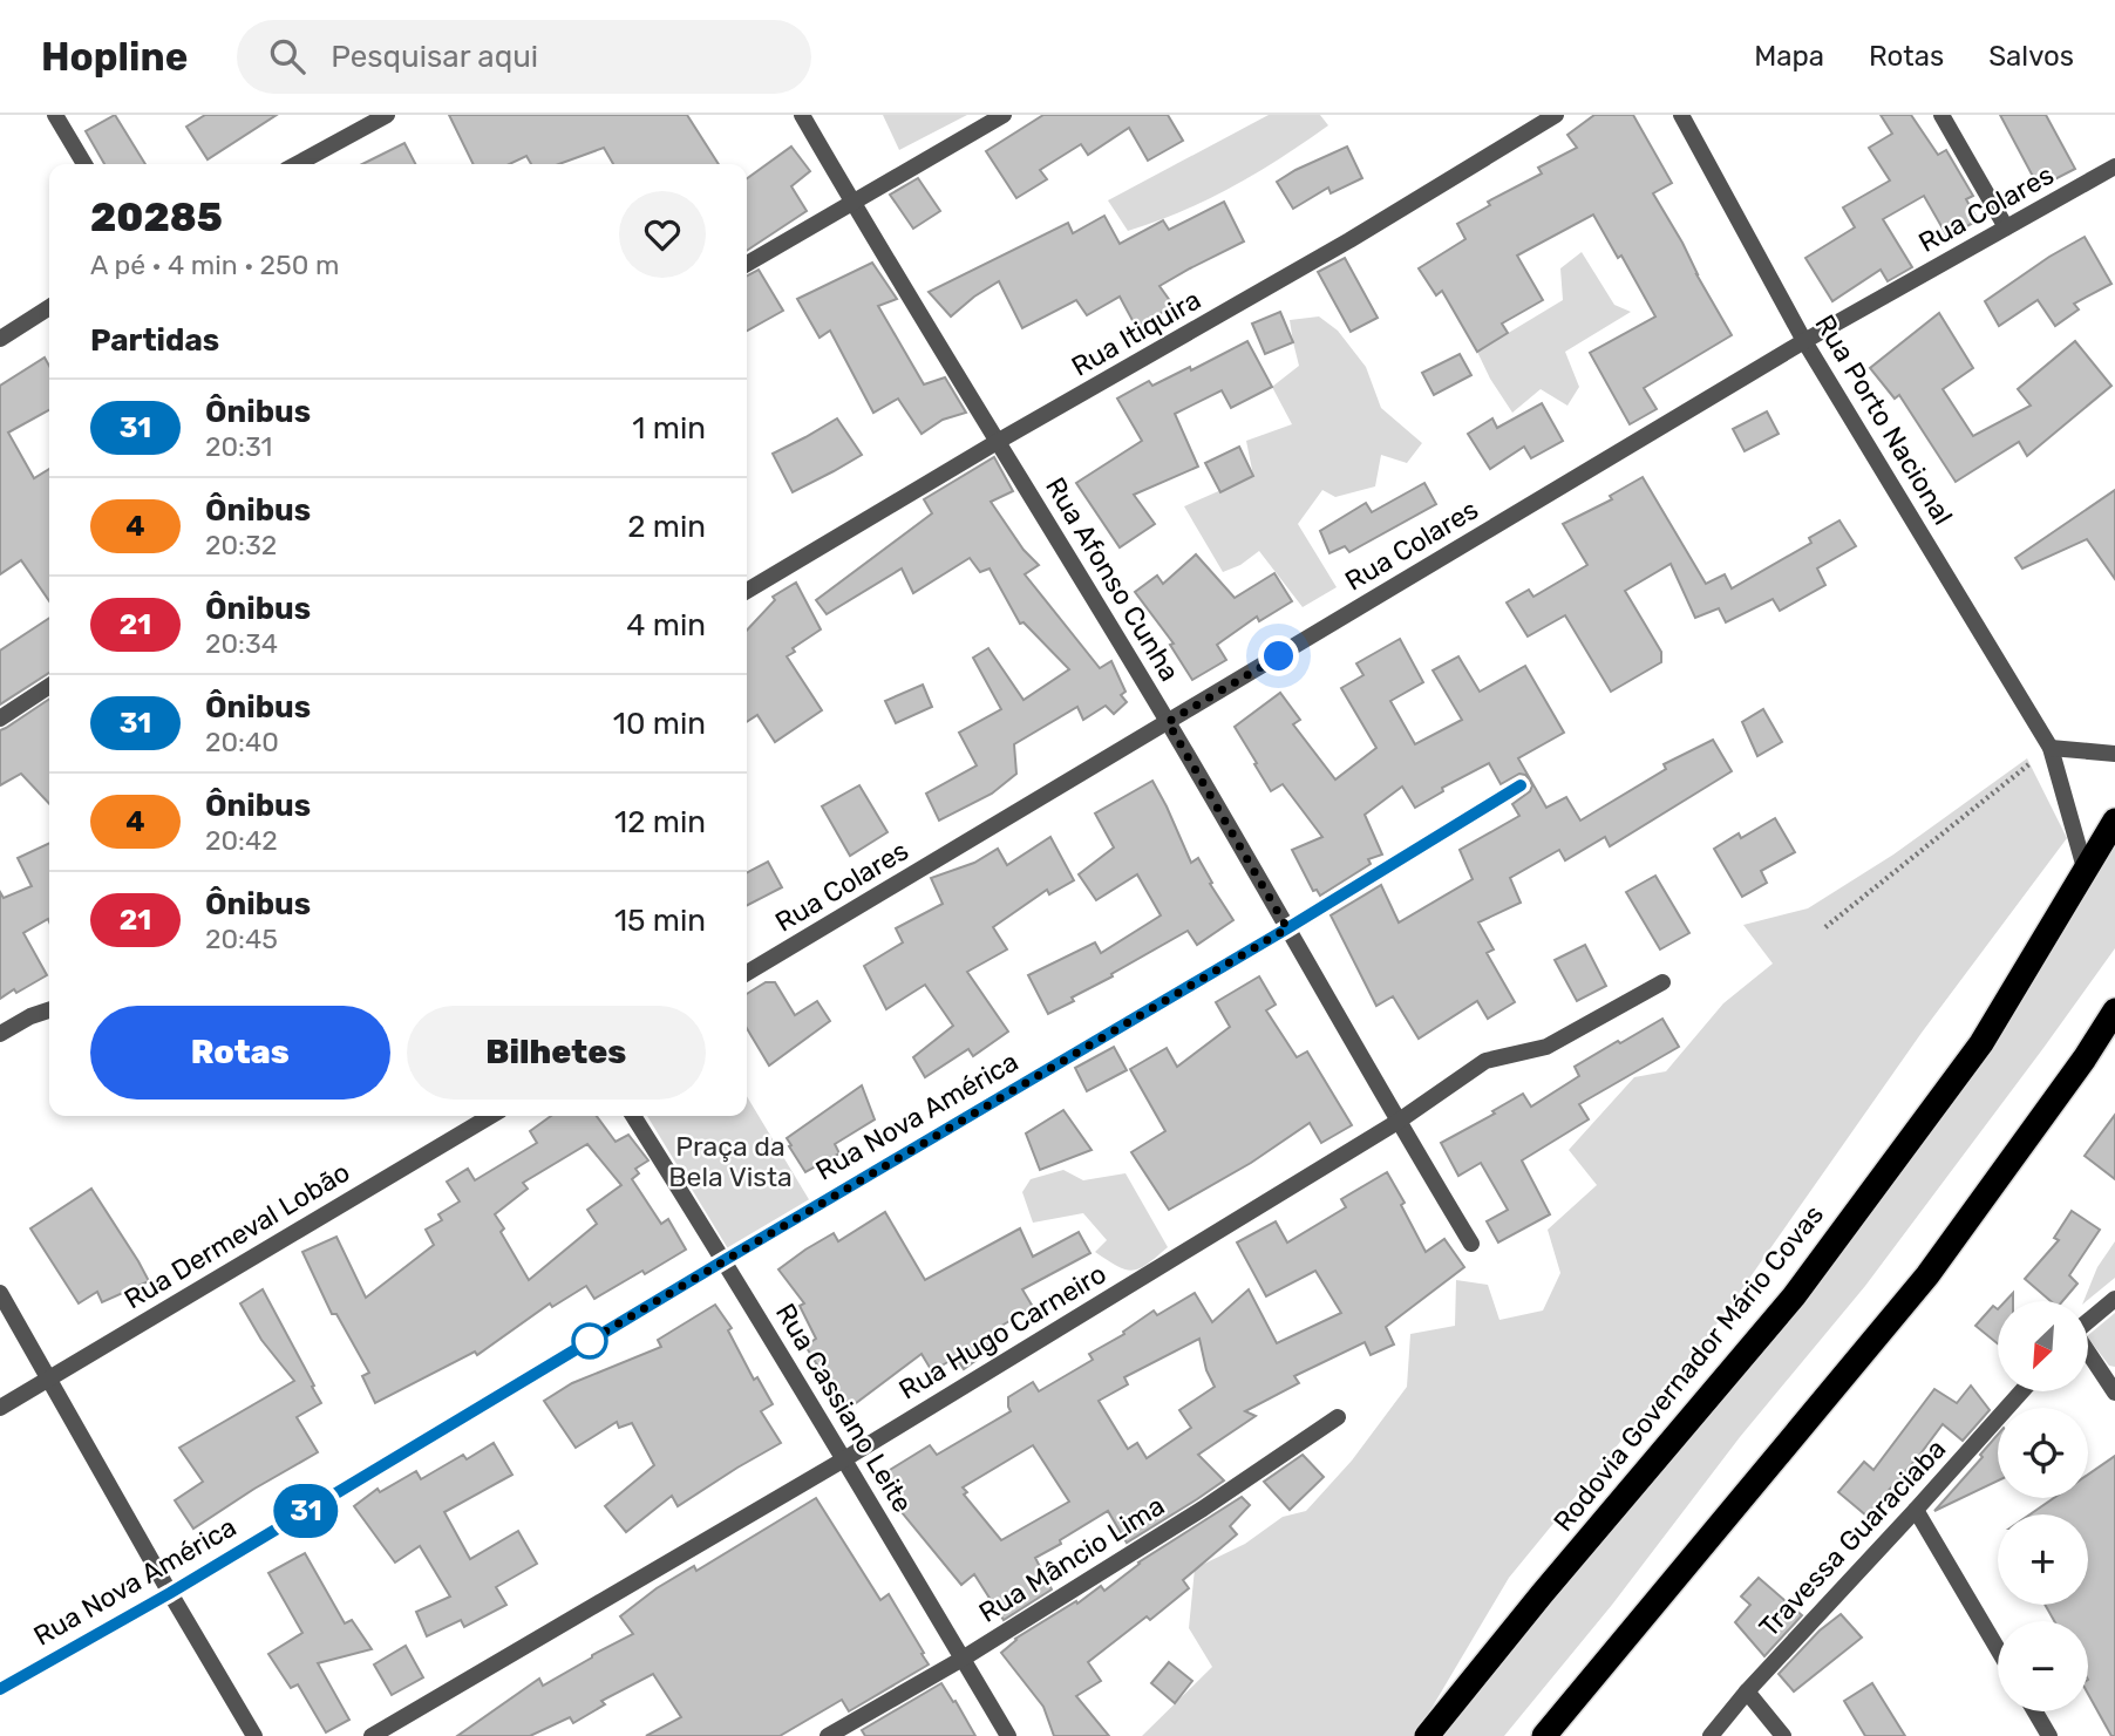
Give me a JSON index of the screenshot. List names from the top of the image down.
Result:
{
  "streets": {
    "highway": ["Rodovia Governador Mário Covas"],
    "street": [
      "Rua Colares",
      "Rua Itiquira",
      "Rua Porto Nacional",
      "Rua Afonso Cunha",
      "Rua Nova América",
      "Rua Dermeval Lobão",
      "Rua Hugo Carneiro",
      "Rua Cassiano Leite",
      "Travessa Guaraciaba",
      "Rua Mâncio Lima"
    ]
  },
  "crossings": [
    ["Rua Colares", "Rua Porto Nacional"],
    ["Rua Colares", "Rua Afonso Cunha"],
    ["Rua Itiquira", "Rua Afonso Cunha"],
    ["Rua Porto Nacional", "Rodovia Governador Mário Covas"],
    ["Rua Afonso Cunha", "Rua Nova América"],
    ["Rua Afonso Cunha", "Rua Hugo Carneiro"],
    ["Rua Nova América", "Rua Cassiano Leite"],
    ["Rua Hugo Carneiro", "Rua Cassiano Leite"],
    ["Rua Cassiano Leite", "Rua Mâncio Lima"]
  ],
  "parks": ["Praça da Bela Vista"],
  "lines": ["bus line 31"],
  "north": "bottom left",
  "page": {
    "header": "Hopline",
    "search": "Pesquisar aqui",
    "nav": ["Mapa", "Rotas", "Salvos"],
    "on_map": "31",
    "heading": [
      ["20285", "A pé · 4 min · 250 m"],
      "Partidas"
    ],
    "list": [
      {
        "mark": "31",
        "name": "Ônibus",
        "note": "20:31",
        "value": "1 min"
      },
      {
        "mark": "4",
        "name": "Ônibus",
        "note": "20:32",
        "value": "2 min"
      },
      {
        "mark": "21",
        "name": "Ônibus",
        "note": "20:34",
        "value": "4 min"
      },
      {
        "mark": "31",
        "name": "Ônibus",
        "note": "20:40",
        "value": "10 min"
      },
      {
        "mark": "4",
        "name": "Ônibus",
        "note": "20:42",
        "value": "12 min"
      },
      {
        "mark": "21",
        "name": "Ônibus",
        "note": "20:45",
        "value": "15 min"
      }
    ],
    "buttons": ["Rotas", "Bilhetes"],
    "map_buttons": ["+", "−"]
  }
}
